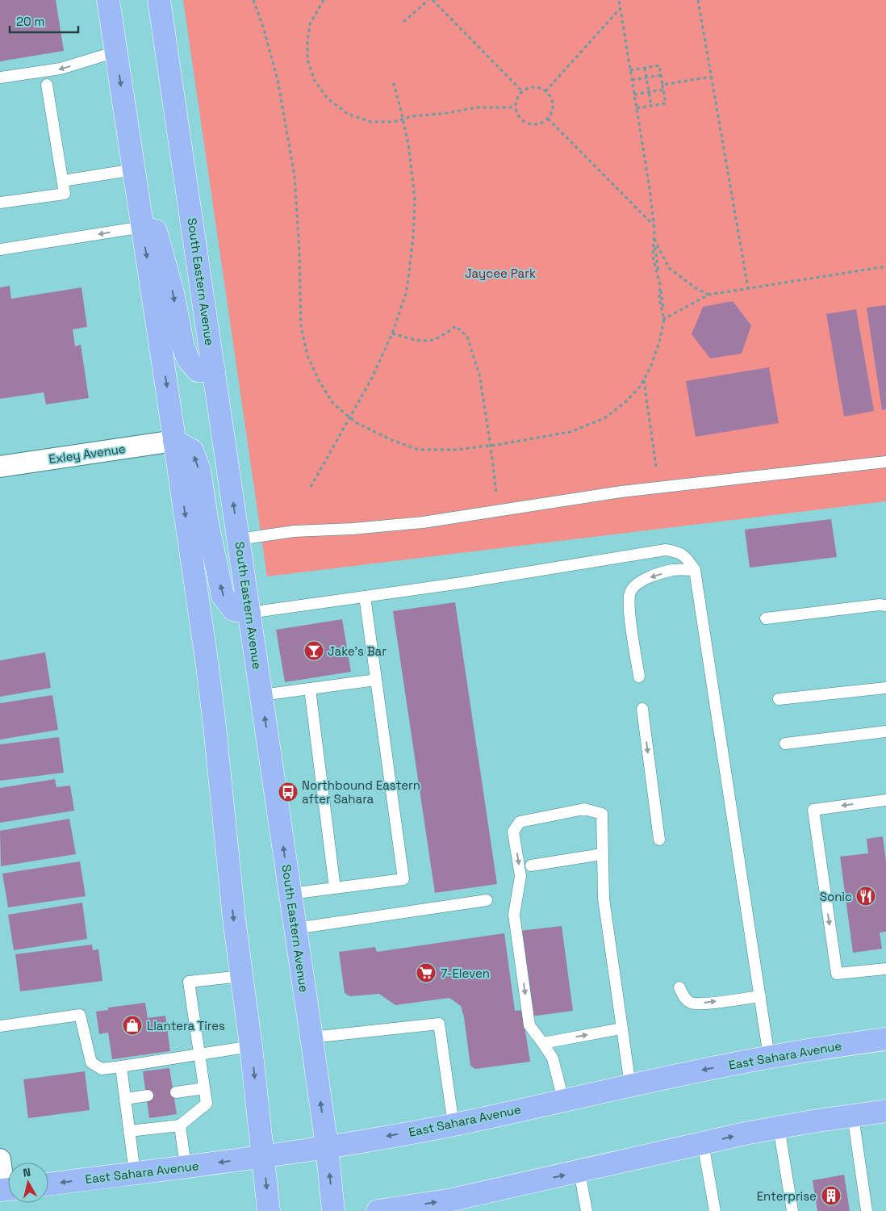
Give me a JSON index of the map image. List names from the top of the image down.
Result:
{
  "streets": {
    "main road": ["South Eastern Avenue", "East Sahara Avenue"],
    "street": ["Exley Avenue"]
  },
  "crossings": [
    ["South Eastern Avenue", "East Sahara Avenue"]
  ],
  "parks": ["Jaycee Park"],
  "places": {
    "bar": ["Jake's Bar"],
    "bus stop": ["Northbound Eastern after Sahara"],
    "restaurant": ["Sonic"],
    "supermarket": ["7-Eleven"],
    "shop": ["Llantera Tires"],
    "building": ["Enterprise"]
  },
  "scale_bar": "20 m",
  "north": "top"
}
